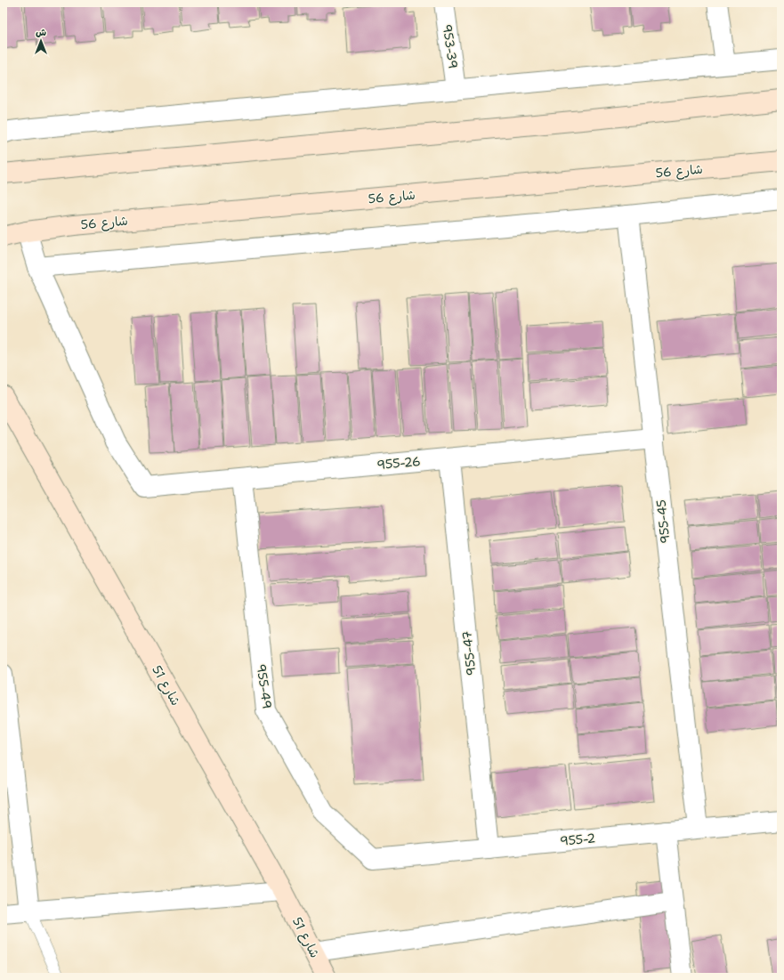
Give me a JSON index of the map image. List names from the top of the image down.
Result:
{
  "streets": {
    "street": [
      "953-39",
      "شارع 56",
      "955-26",
      "955-45",
      "955-47",
      "شارع 51",
      "955-49",
      "955-2"
    ]
  },
  "crossings": [
    ["955-26", "955-45"],
    ["955-26", "955-47"],
    ["955-26", "955-49"],
    ["955-45", "955-2"],
    ["955-47", "955-2"],
    ["955-49", "955-2"]
  ],
  "north": "top"
}
